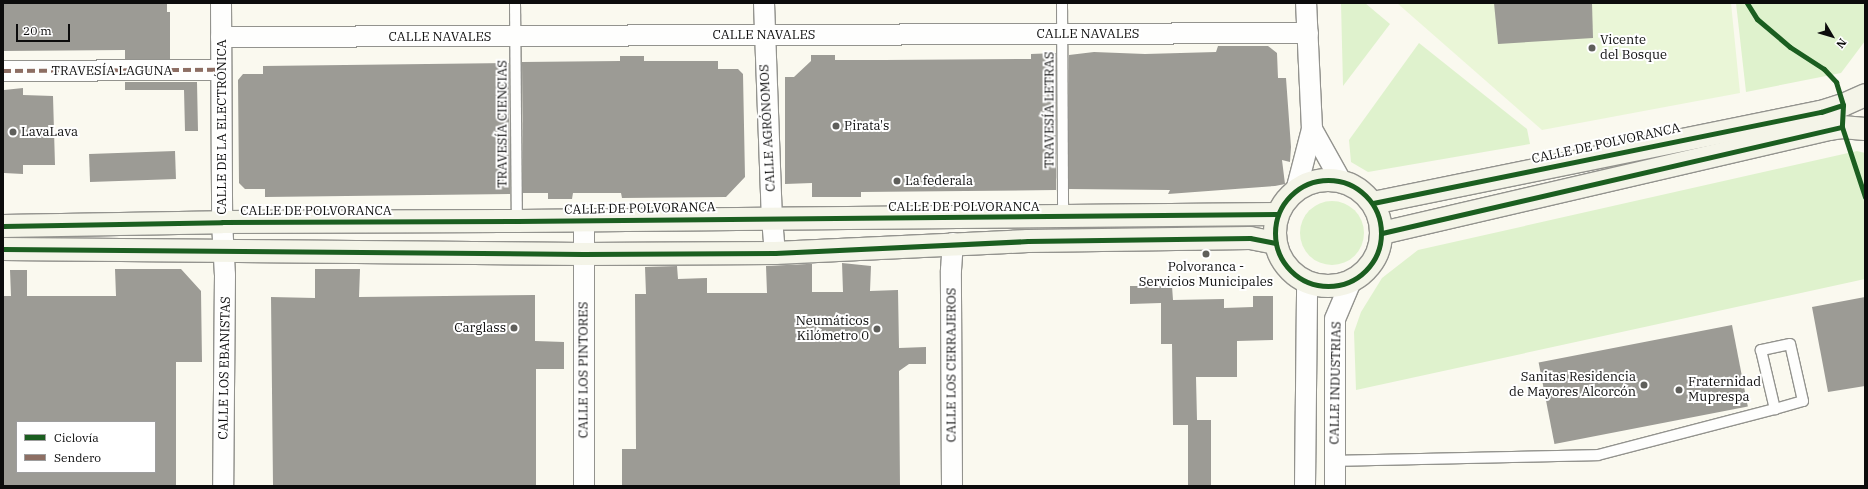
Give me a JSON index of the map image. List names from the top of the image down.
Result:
{
  "streets": {
    "street": [
      "CALLE NAVALES",
      "TRAVESÍA LAGUNA",
      "CALLE DE LA ELECTRÓNICA",
      "CALLE AGRÓNOMOS",
      "CALLE DE POLVORANCA",
      "CALLE LOS CERRAJEROS",
      "CALLE LOS EBANISTAS",
      "CALLE LOS PINTORES",
      "CALLE INDUSTRIAS"
    ],
    "lane": ["TRAVESÍA LETRAS", "TRAVESÍA CIENCIAS"]
  },
  "crossings": [
    ["CALLE NAVALES", "TRAVESÍA LETRAS"],
    ["CALLE NAVALES", "TRAVESÍA CIENCIAS"],
    ["CALLE NAVALES", "CALLE DE LA ELECTRÓNICA"],
    ["CALLE NAVALES", "CALLE AGRÓNOMOS"],
    ["TRAVESÍA LAGUNA", "CALLE DE LA ELECTRÓNICA"],
    ["TRAVESÍA LETRAS", "CALLE DE POLVORANCA"],
    ["TRAVESÍA CIENCIAS", "CALLE DE POLVORANCA"],
    ["CALLE DE LA ELECTRÓNICA", "CALLE DE POLVORANCA"],
    ["CALLE DE LA ELECTRÓNICA", "CALLE LOS EBANISTAS"],
    ["CALLE AGRÓNOMOS", "CALLE DE POLVORANCA"],
    ["CALLE DE POLVORANCA", "CALLE LOS PINTORES"],
    ["CALLE DE POLVORANCA", "CALLE INDUSTRIAS"]
  ],
  "places": [
    "Vicente del Bosque",
    "Pirata's",
    "LavaLava",
    "La federala",
    "Polvoranca - Servicios Municipales",
    "Carglass",
    "Neumáticos Kilómetro 0",
    "Sanitas Residencia de Mayores Alcorcón",
    "Fraternidad Muprespa"
  ],
  "legend": ["Ciclovía", "Sendero"],
  "scale_bar": "20 m",
  "north": "bottom right"
}
